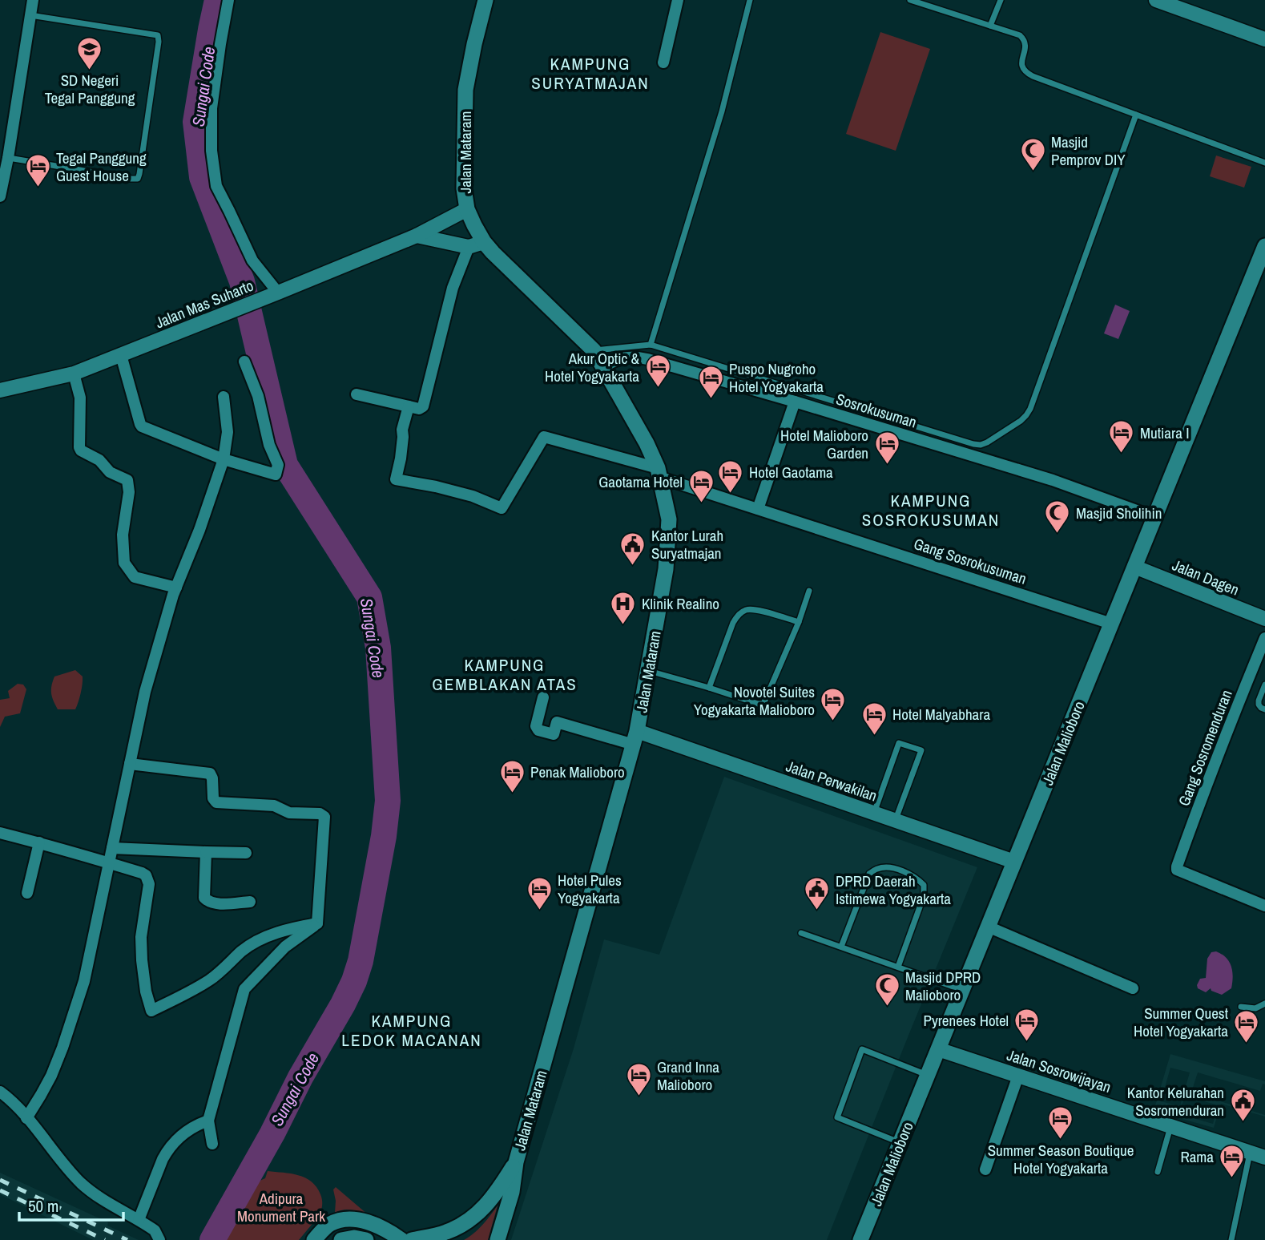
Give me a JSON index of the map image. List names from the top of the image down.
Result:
{
  "streets": {
    "main road": ["Jalan Mataram", "Jalan Malioboro"],
    "street": [
      "Jalan Mas Suharto",
      "Sosrokusuman",
      "Gang Sosrokusuman",
      "Jalan Dagen",
      "Gang Sosromenduran",
      "Jalan Perwakilan",
      "Jalan Sosrowijayan"
    ]
  },
  "crossings": [
    ["Jalan Mataram", "Jalan Mas Suharto"],
    ["Jalan Mataram", "Sosrokusuman"],
    ["Jalan Mataram", "Gang Sosrokusuman"],
    ["Jalan Mataram", "Jalan Perwakilan"],
    ["Sosrokusuman", "Jalan Malioboro"],
    ["Gang Sosrokusuman", "Jalan Malioboro"],
    ["Jalan Dagen", "Jalan Malioboro"],
    ["Jalan Malioboro", "Jalan Perwakilan"],
    ["Jalan Malioboro", "Jalan Sosrowijayan"]
  ],
  "districts": [
    "KAMPUNG SURYATMAJAN",
    "KAMPUNG SOSROKUSUMAN",
    "KAMPUNG GEMBLAKAN ATAS",
    "KAMPUNG LEDOK MACANAN"
  ],
  "water": ["Sungai Code"],
  "parks": ["Adipura Monument Park"],
  "places": {
    "school or university": ["SD Negeri Tegal Panggung"],
    "mosque": ["Masjid Pemprov DIY", "Masjid Sholihin", "Masjid DPRD Malioboro"],
    "hotel": [
      "Tegal Panggung Guest House",
      "Akur Optic & Hotel Yogyakarta",
      "Puspo Nugroho Hotel Yogyakarta",
      "Mutiara I",
      "Hotel Malioboro Garden",
      "Hotel Gaotama",
      "Gaotama Hotel",
      "Novotel Suites Yogyakarta Malioboro",
      "Hotel Malyabhara",
      "Penak Malioboro",
      "Hotel Pules Yogyakarta",
      "Pyrenees Hotel",
      "Summer Quest Hotel Yogyakarta",
      "Grand Inna Malioboro",
      "Summer Season Boutique Hotel Yogyakarta",
      "Rama"
    ],
    "public building": ["Kantor Lurah Suryatmajan", "DPRD Daerah Istimewa Yogyakarta", "Kantor Kelurahan Sosromenduran"],
    "hospital": ["Klinik Realino"]
  },
  "scale_bar": "50 m"
}
